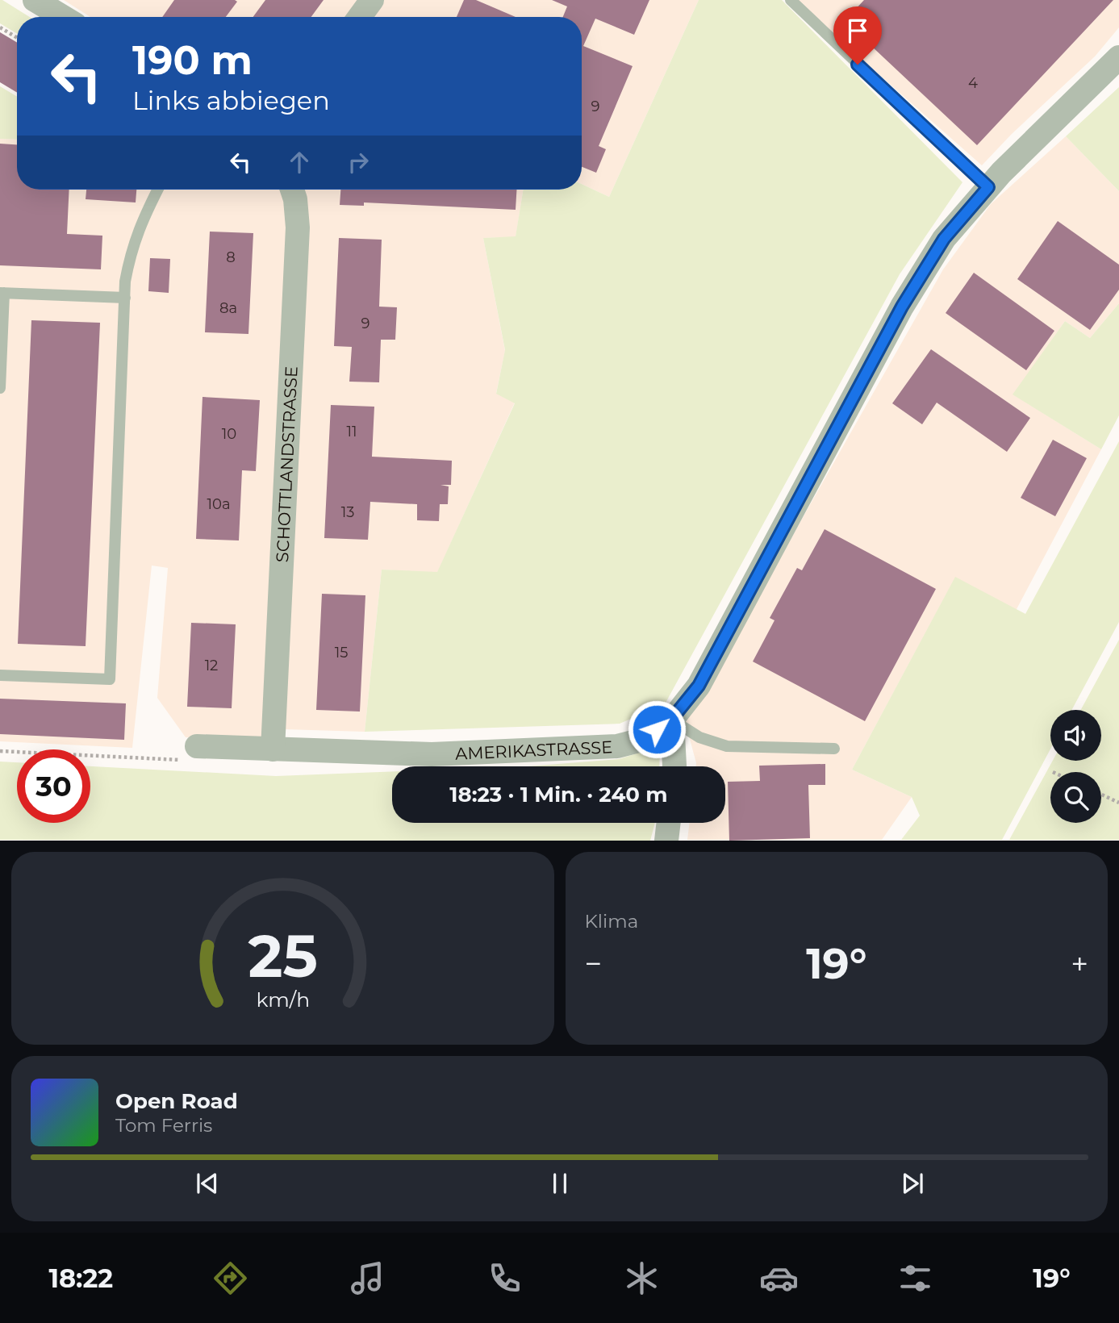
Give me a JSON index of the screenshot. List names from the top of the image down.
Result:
{
  "streets": {
    "street": ["SCHOTTLANDSTRASSE", "AMERIKASTRASSE"]
  },
  "crossings": [
    ["SCHOTTLANDSTRASSE", "AMERIKASTRASSE"]
  ],
  "house_numbers": [
    "4",
    "9",
    "8",
    "8a",
    "9",
    "11",
    "10",
    "10a",
    "13",
    "15",
    "12"
  ],
  "page": {
    "turn": ["190 m", "Links abbiegen"],
    "limit": "30",
    "trip": "18:23 · 1 Min. · 240 m",
    "tile": "Klima",
    "heat": ["−", "19°", "+"],
    "song": ["Open Road", "Tom Ferris"],
    "tabs": ["18:22", "19°"],
    "gauge": ["25", "km/h"]
  }
}
